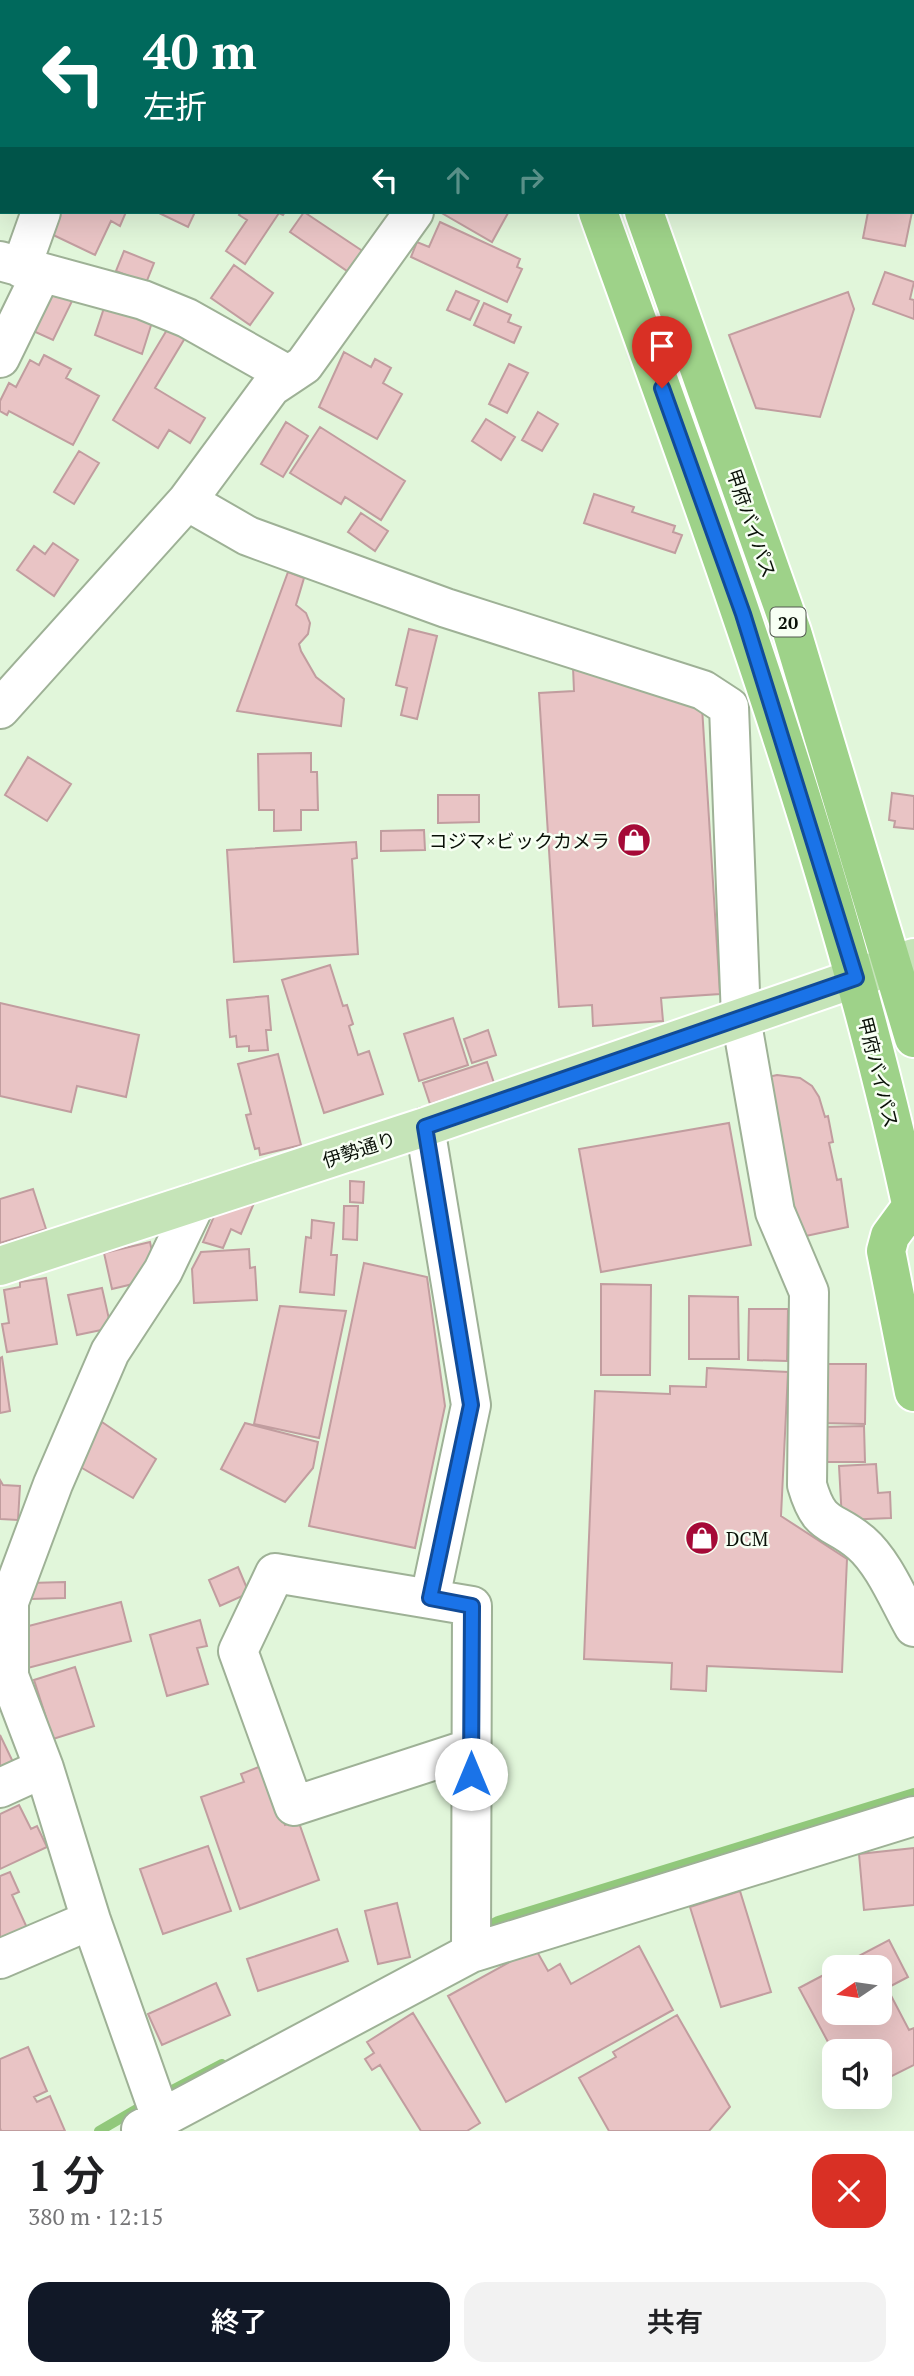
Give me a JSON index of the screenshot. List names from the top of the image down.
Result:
{
  "streets": {
    "highway": ["甲府バイパス", "20"],
    "main road": ["伊勢通り"]
  },
  "crossings": [
    ["甲府バイパス", "伊勢通り"]
  ],
  "places": {
    "shop": ["コジマ×ビックカメラ", "DCM"]
  },
  "north": "left",
  "page": {
    "turn": ["40 m", "左折"],
    "heading": ["1 分", "380 m · 12:15"],
    "buttons": ["終了", "共有"]
  }
}
